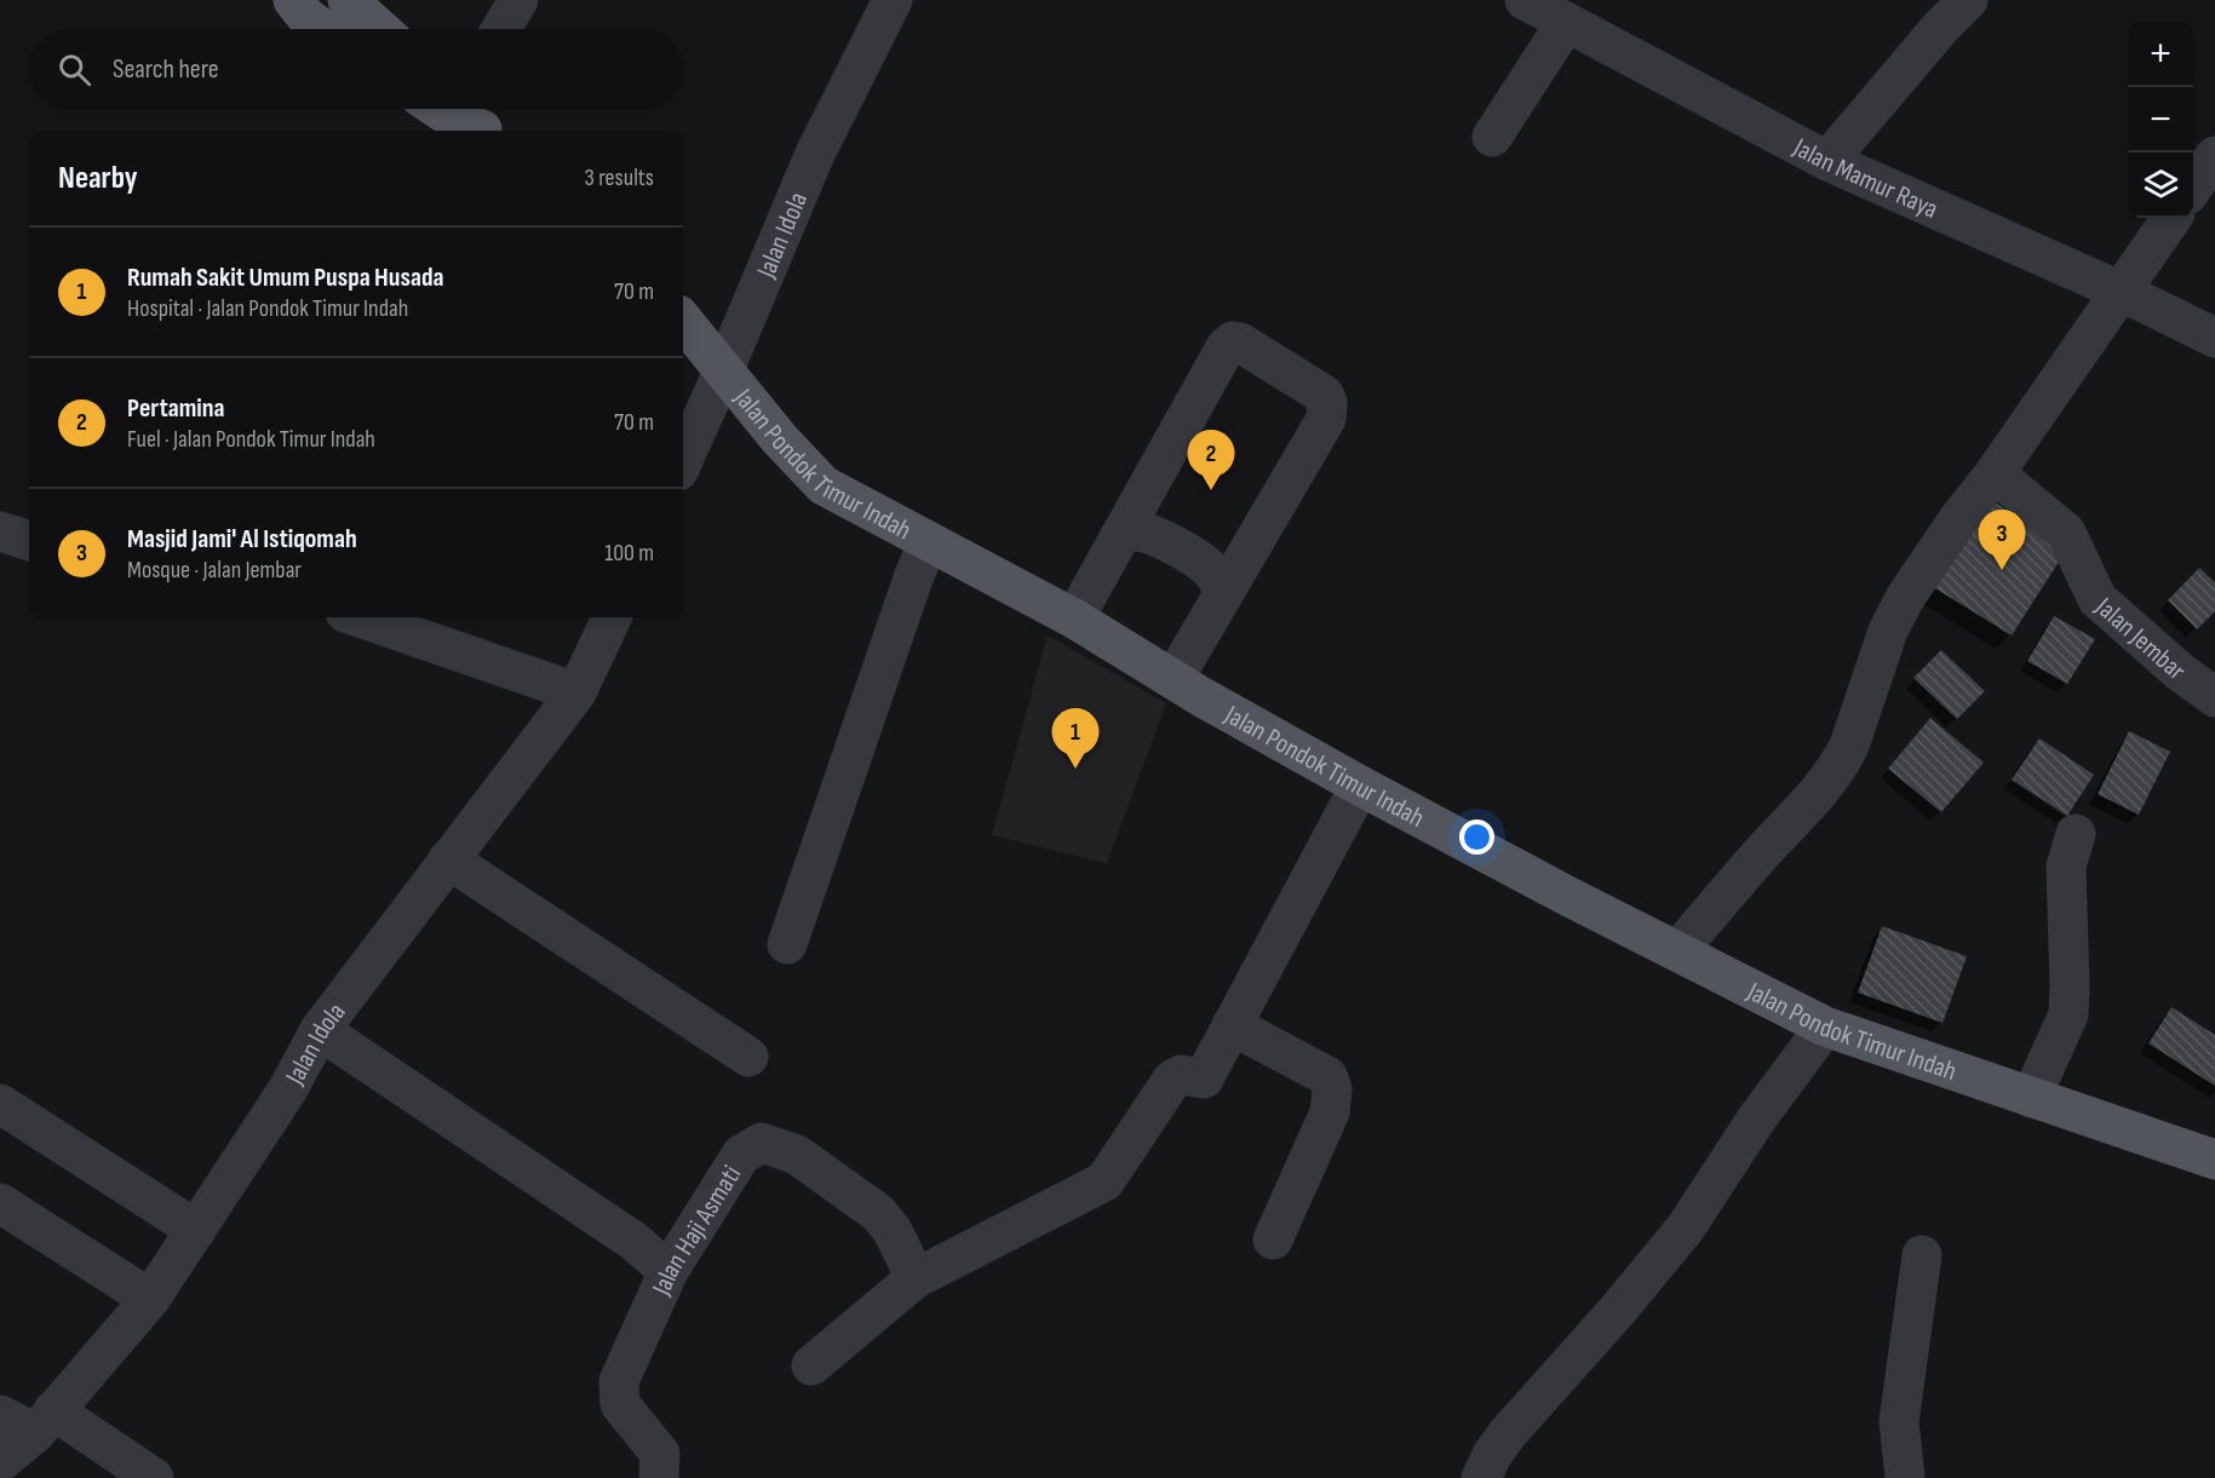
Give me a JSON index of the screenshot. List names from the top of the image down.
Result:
{
  "streets": {
    "main road": ["Jalan Pondok Timur Indah"],
    "street": [
      "Jalan Mamur Raya",
      "Jalan Idola",
      "Jalan Jembar",
      "Jalan Haji Asmati"
    ]
  },
  "crossings": [
    ["Jalan Idola", "Jalan Pondok Timur Indah"]
  ],
  "page": {
    "map_buttons": ["+", "−"],
    "search": "Search here",
    "heading": ["Nearby", "3 results"],
    "list": [
      {
        "mark": "1",
        "name": "Rumah Sakit Umum Puspa Husada",
        "note": "Hospital · Jalan Pondok Timur Indah",
        "value": "70 m"
      },
      {
        "mark": "2",
        "name": "Pertamina",
        "note": "Fuel · Jalan Pondok Timur Indah",
        "value": "70 m"
      },
      {
        "mark": "3",
        "name": "Masjid Jami' Al Istiqomah",
        "note": "Mosque · Jalan Jembar",
        "value": "100 m"
      }
    ],
    "pins": ["2", "3", "1"]
  }
}
